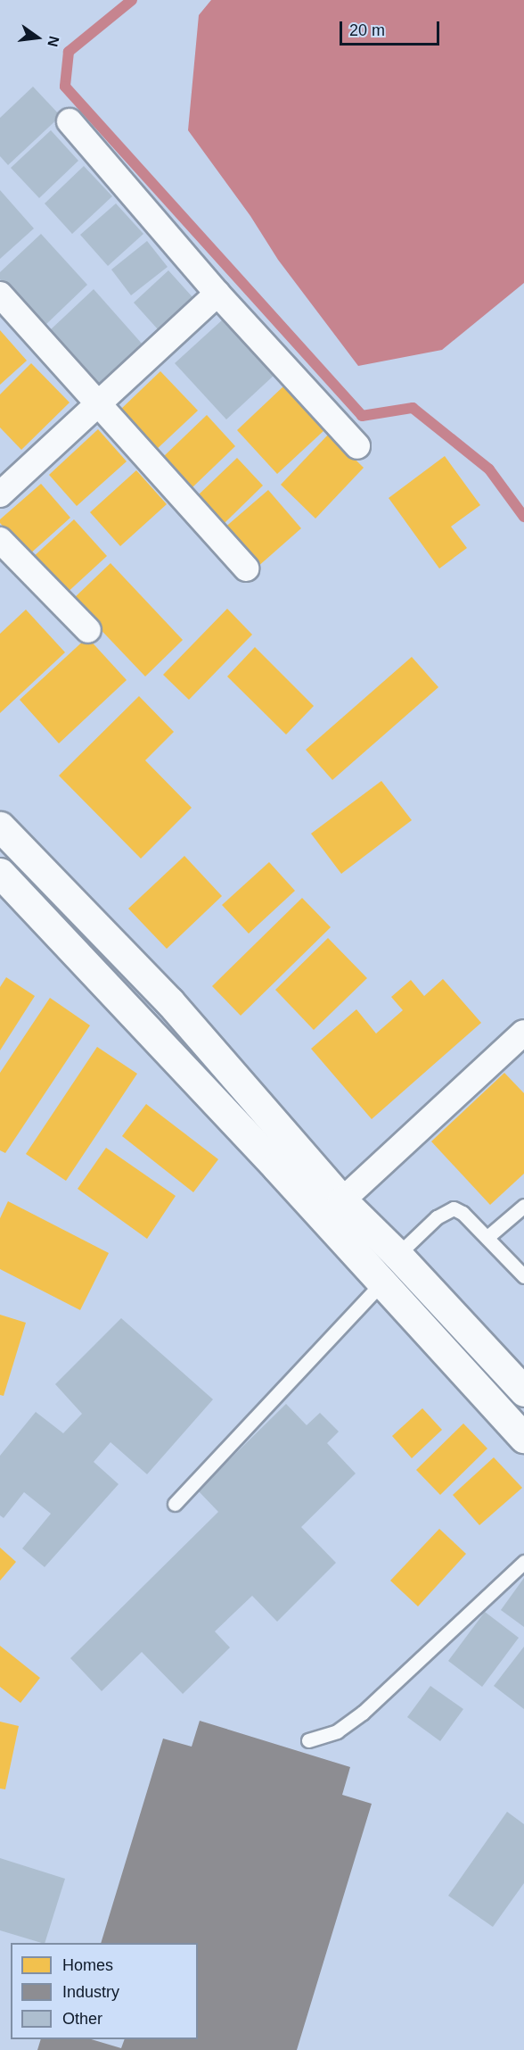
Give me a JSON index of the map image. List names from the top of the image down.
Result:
{
  "legend": ["Homes", "Industry", "Other"],
  "scale_bar": "20 m",
  "north": "right"
}
